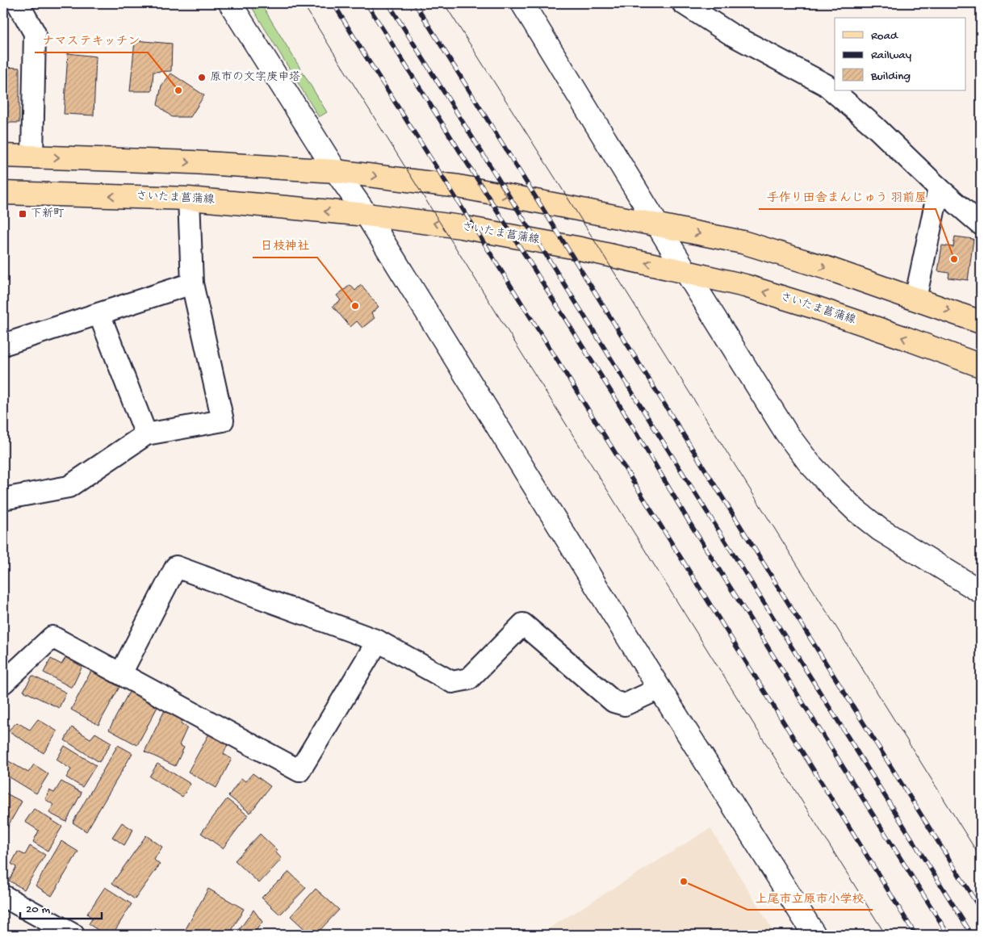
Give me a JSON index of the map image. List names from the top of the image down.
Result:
{
  "streets": {
    "main road": ["さいたま菖蒲線"]
  },
  "places": {
    "other": [
      "原市の文字庚申塔",
      "ナマステキッチン",
      "手作り田舎まんじゅう 羽前屋",
      "日枝神社",
      "上尾市立原市小学校"
    ],
    "transit": ["下新町"]
  },
  "legend": ["Road", "Railway", "Building"],
  "scale_bar": "20 m"
}
